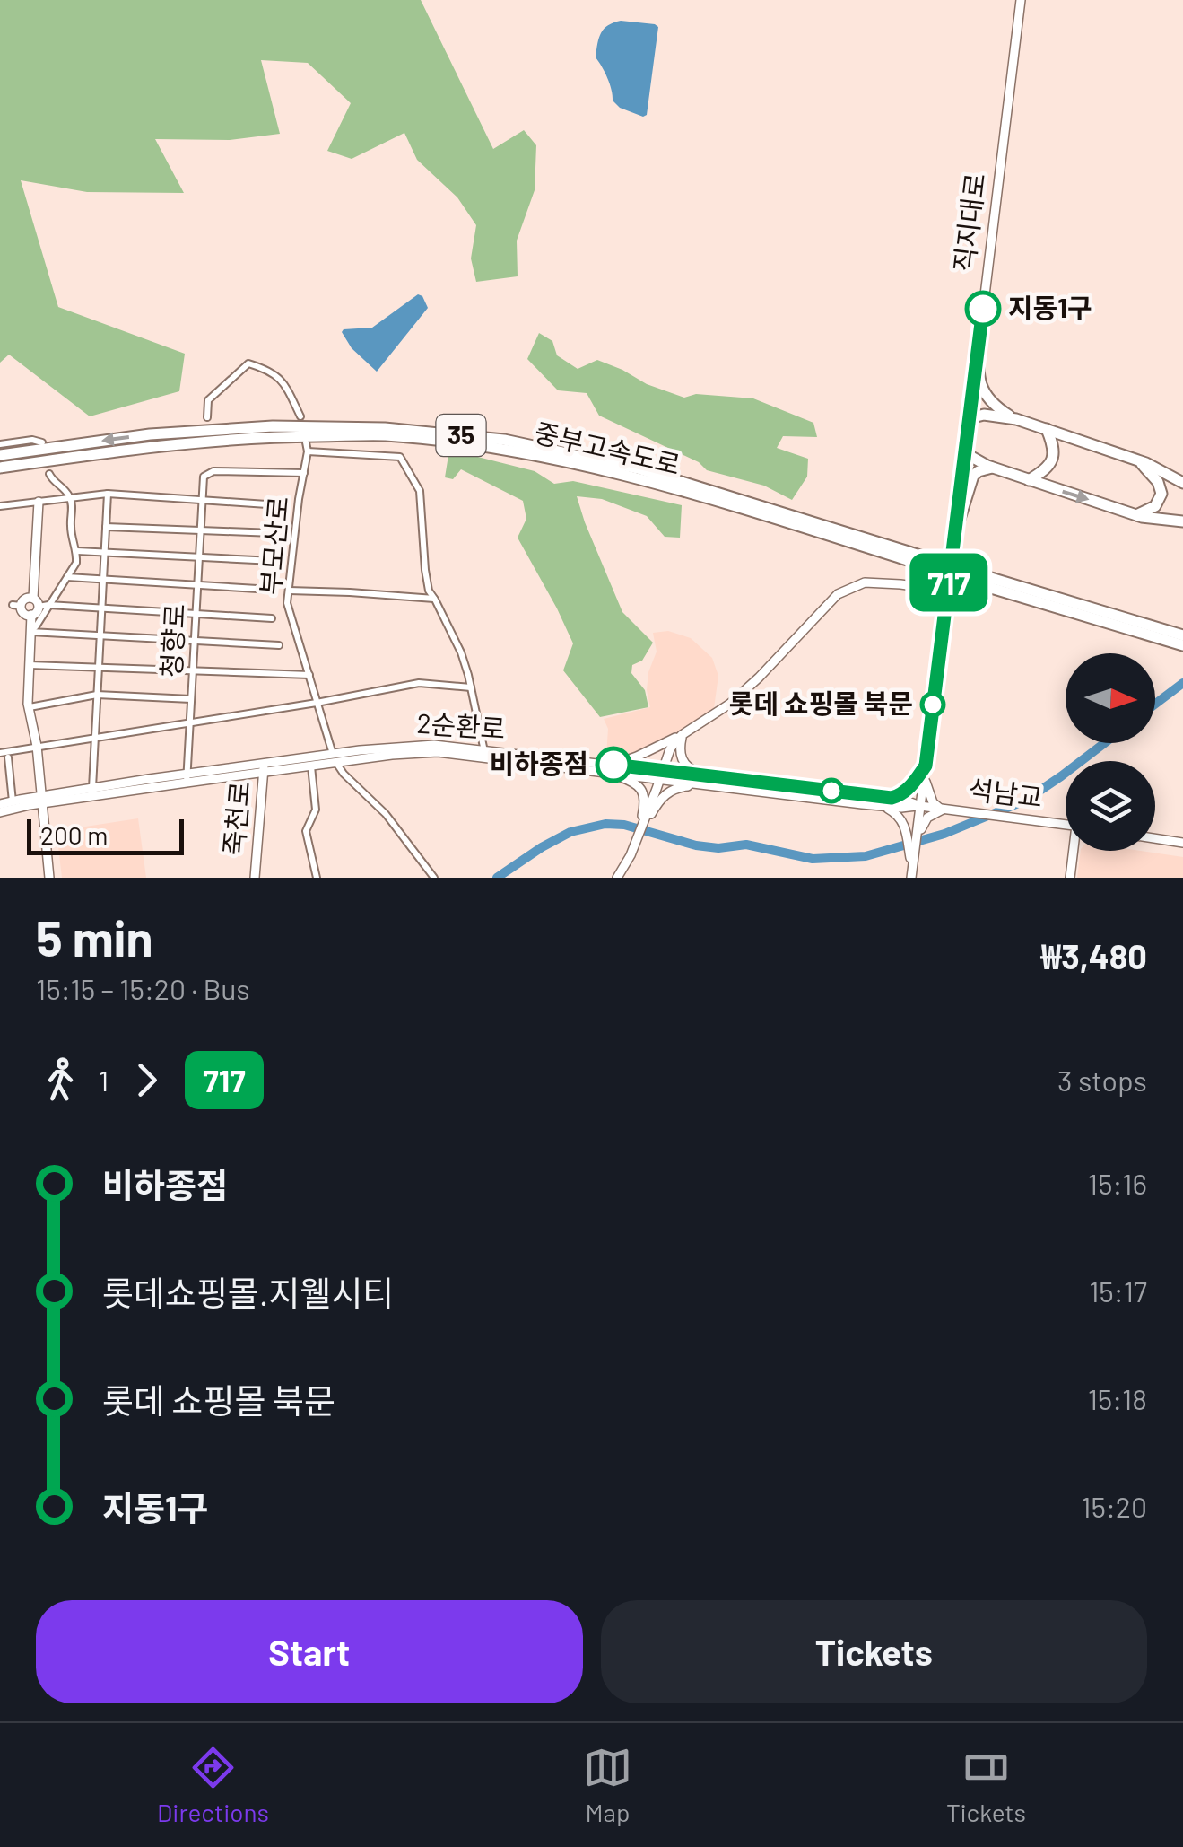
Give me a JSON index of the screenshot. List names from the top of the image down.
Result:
{
  "streets": {
    "highway": ["35", "중부고속도로"],
    "main road": [
      "직지대로",
      "2순환로",
      "석남교",
      "죽천로"
    ],
    "street": ["부모산로", "청향로"]
  },
  "crossings": [
    ["직지대로", "2순환로"],
    ["부모산로", "2순환로"],
    ["청향로", "2순환로"],
    ["2순환로", "석남교"],
    ["2순환로", "죽천로"]
  ],
  "places": ["지동1구", "롯데 쇼핑몰 북문", "비하종점"],
  "lines": ["bus line 717"],
  "scale_bar": "200 m",
  "north": "right",
  "page": {
    "on_map": "717",
    "scale": "200 m",
    "heading": ["5 min", "15:15 – 15:20 · Bus", "₩3,480"],
    "legs": ["1", "717", "3 stops"],
    "list": [
      {
        "name": "비하종점",
        "value": "15:16"
      },
      {
        "name": "롯데쇼핑몰.지웰시티",
        "value": "15:17"
      },
      {
        "name": "롯데 쇼핑몰 북문",
        "value": "15:18"
      },
      {
        "name": "지동1구",
        "value": "15:20"
      }
    ],
    "buttons": ["Start", "Tickets"],
    "tabs": ["Directions", "Map", "Tickets"]
  }
}
